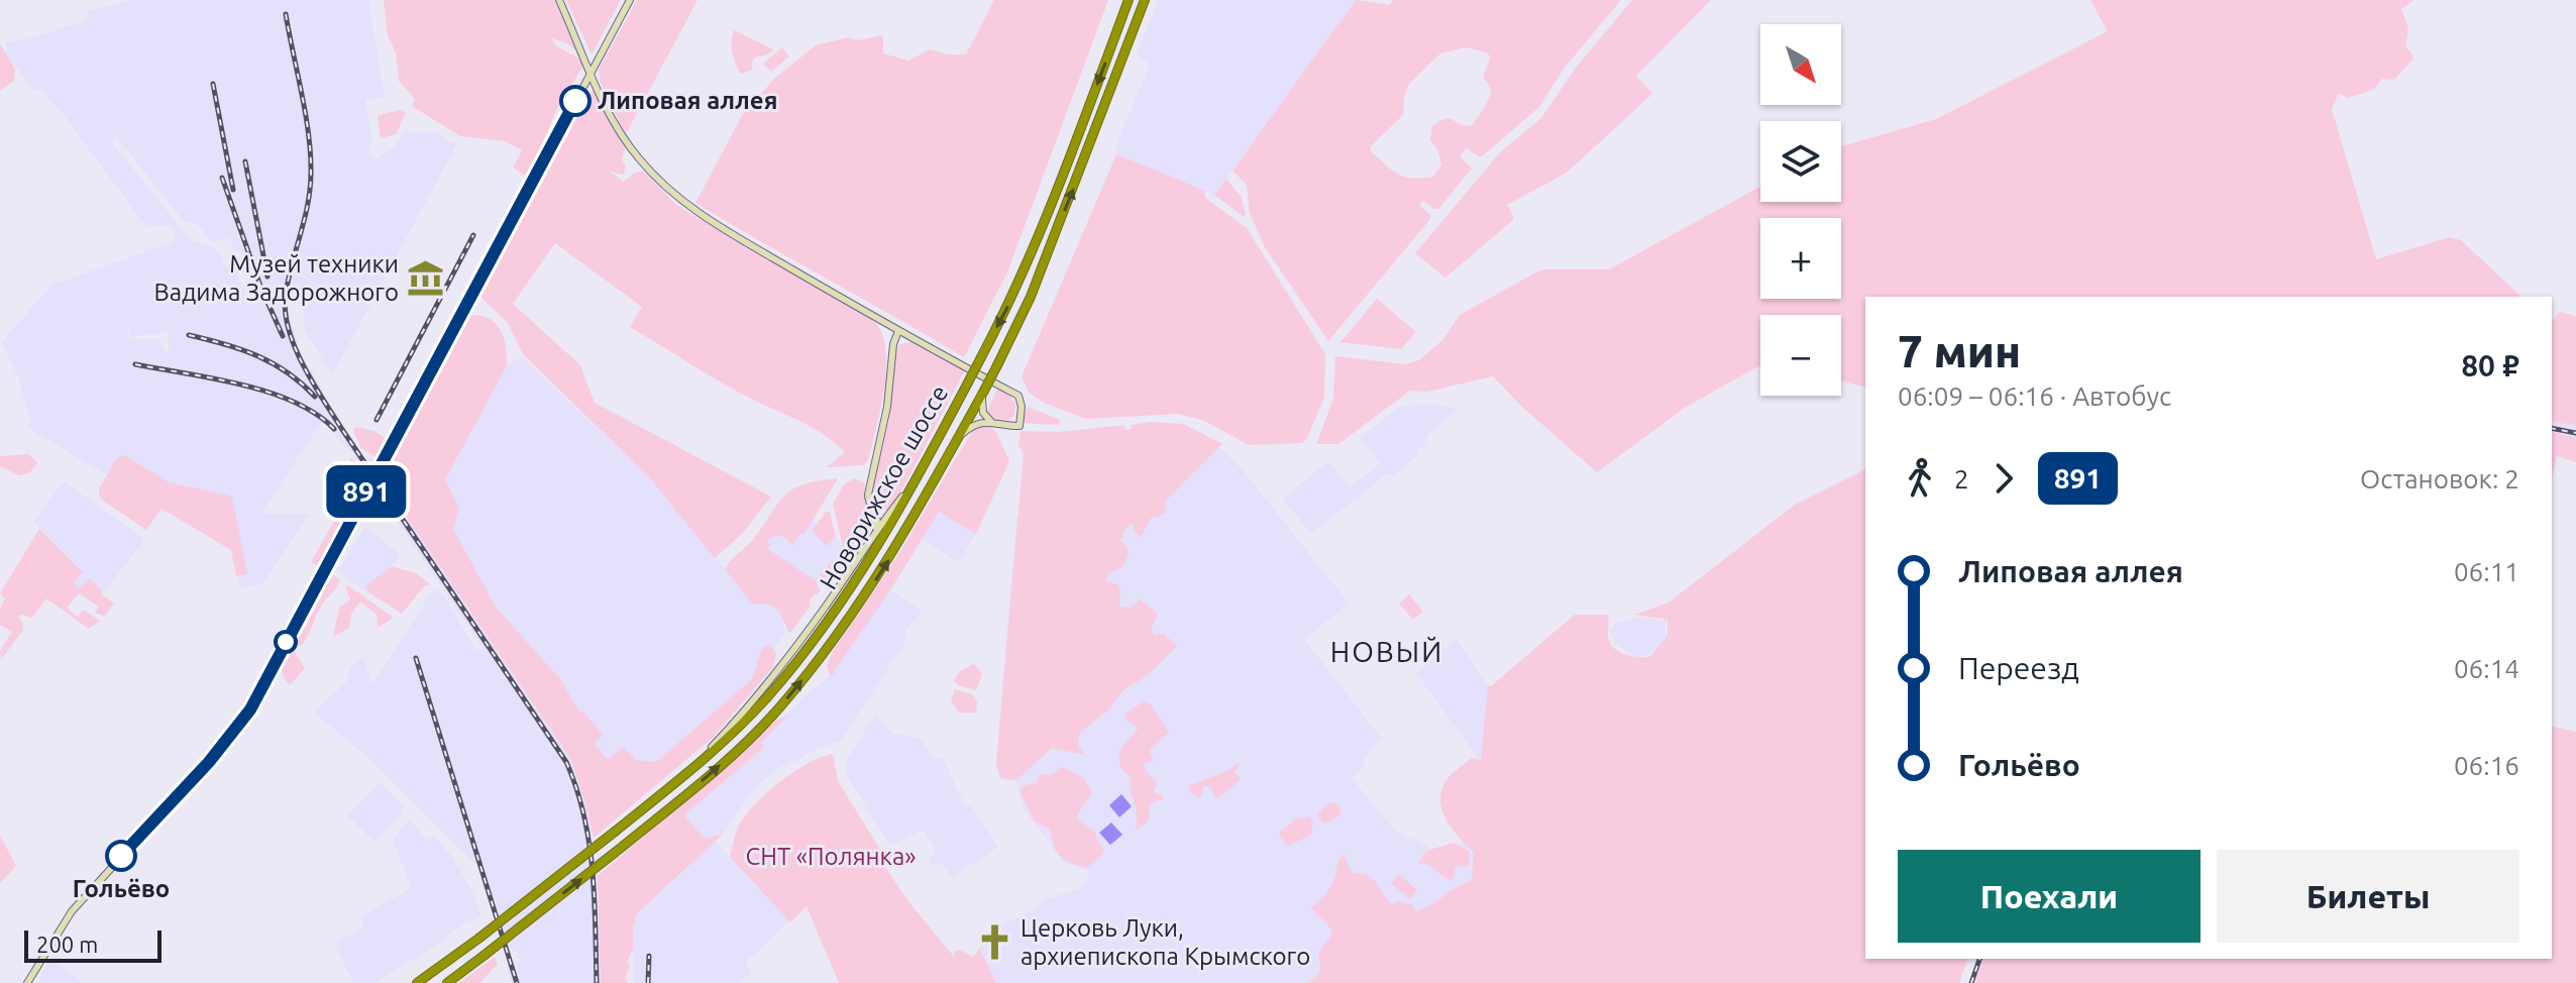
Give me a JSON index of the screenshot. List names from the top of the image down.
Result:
{
  "streets": {
    "highway": ["Новорижское шоссе"]
  },
  "districts": ["НОВЫЙ"],
  "parks": ["СНТ «Полянка»"],
  "places": {
    "other": ["Липовая аллея", "Гольёво"],
    "museum": ["Музей техники Вадима Задорожного"],
    "church": ["Церковь Луки, архиепископа Крымского"]
  },
  "lines": ["bus line 891"],
  "scale_bar": "200 m",
  "north": "bottom right",
  "page": {
    "on_map": "891",
    "map_buttons": ["+", "−"],
    "heading": ["7 мин", "06:09 – 06:16 · Автобус", "80 ₽"],
    "legs": ["2", "891", "Остановок: 2"],
    "list": [
      {
        "name": "Липовая аллея",
        "value": "06:11"
      },
      {
        "name": "Переезд",
        "value": "06:14"
      },
      {
        "name": "Гольёво",
        "value": "06:16"
      }
    ],
    "buttons": ["Поехали", "Билеты"],
    "scale": "200 m"
  }
}
